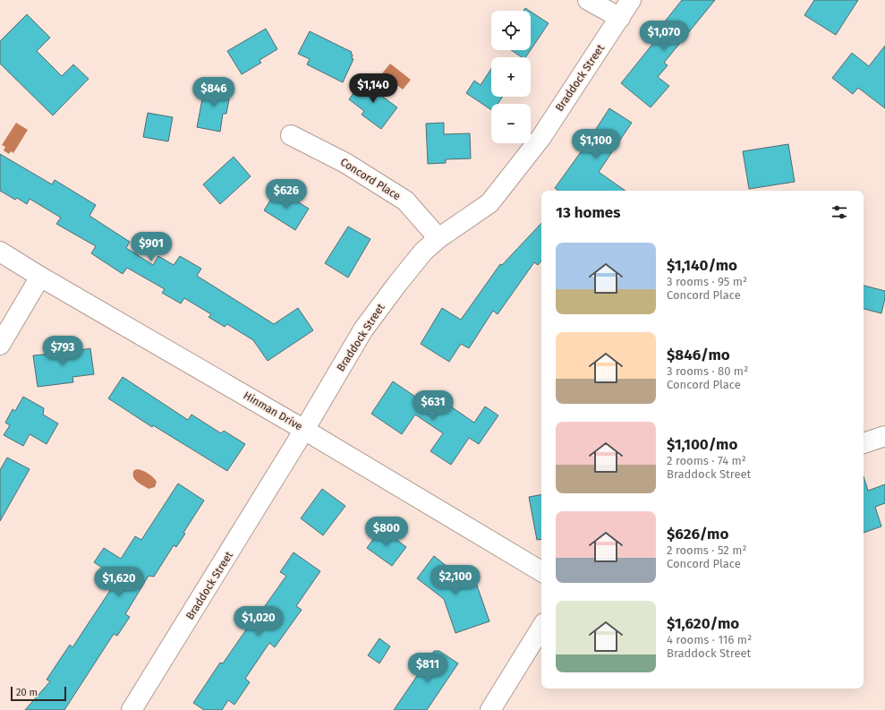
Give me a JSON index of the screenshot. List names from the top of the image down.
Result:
{
  "streets": {
    "street": ["Braddock Street", "Concord Place", "Hinman Drive"]
  },
  "crossings": [
    ["Braddock Street", "Concord Place"],
    ["Braddock Street", "Hinman Drive"]
  ],
  "scale_bar": "20 m",
  "page": {
    "map_buttons": ["+", "−"],
    "price": [
      "$1,070",
      "$1,140",
      "$846",
      "$1,100",
      "$626",
      "$901",
      "$793",
      "$631",
      "$800",
      "$2,100",
      "$1,620",
      "$1,020",
      "$811"
    ],
    "heading": "13 homes",
    "list": [
      {
        "name": "$1,140/mo",
        "note": "3 rooms · 95 m² · Concord Place"
      },
      {
        "name": "$846/mo",
        "note": "3 rooms · 80 m² · Concord Place"
      },
      {
        "name": "$1,100/mo",
        "note": "2 rooms · 74 m² · Braddock Street"
      },
      {
        "name": "$626/mo",
        "note": "2 rooms · 52 m² · Concord Place"
      },
      {
        "name": "$1,620/mo",
        "note": "4 rooms · 116 m² · Braddock Street"
      }
    ],
    "scale": "20 m"
  }
}
